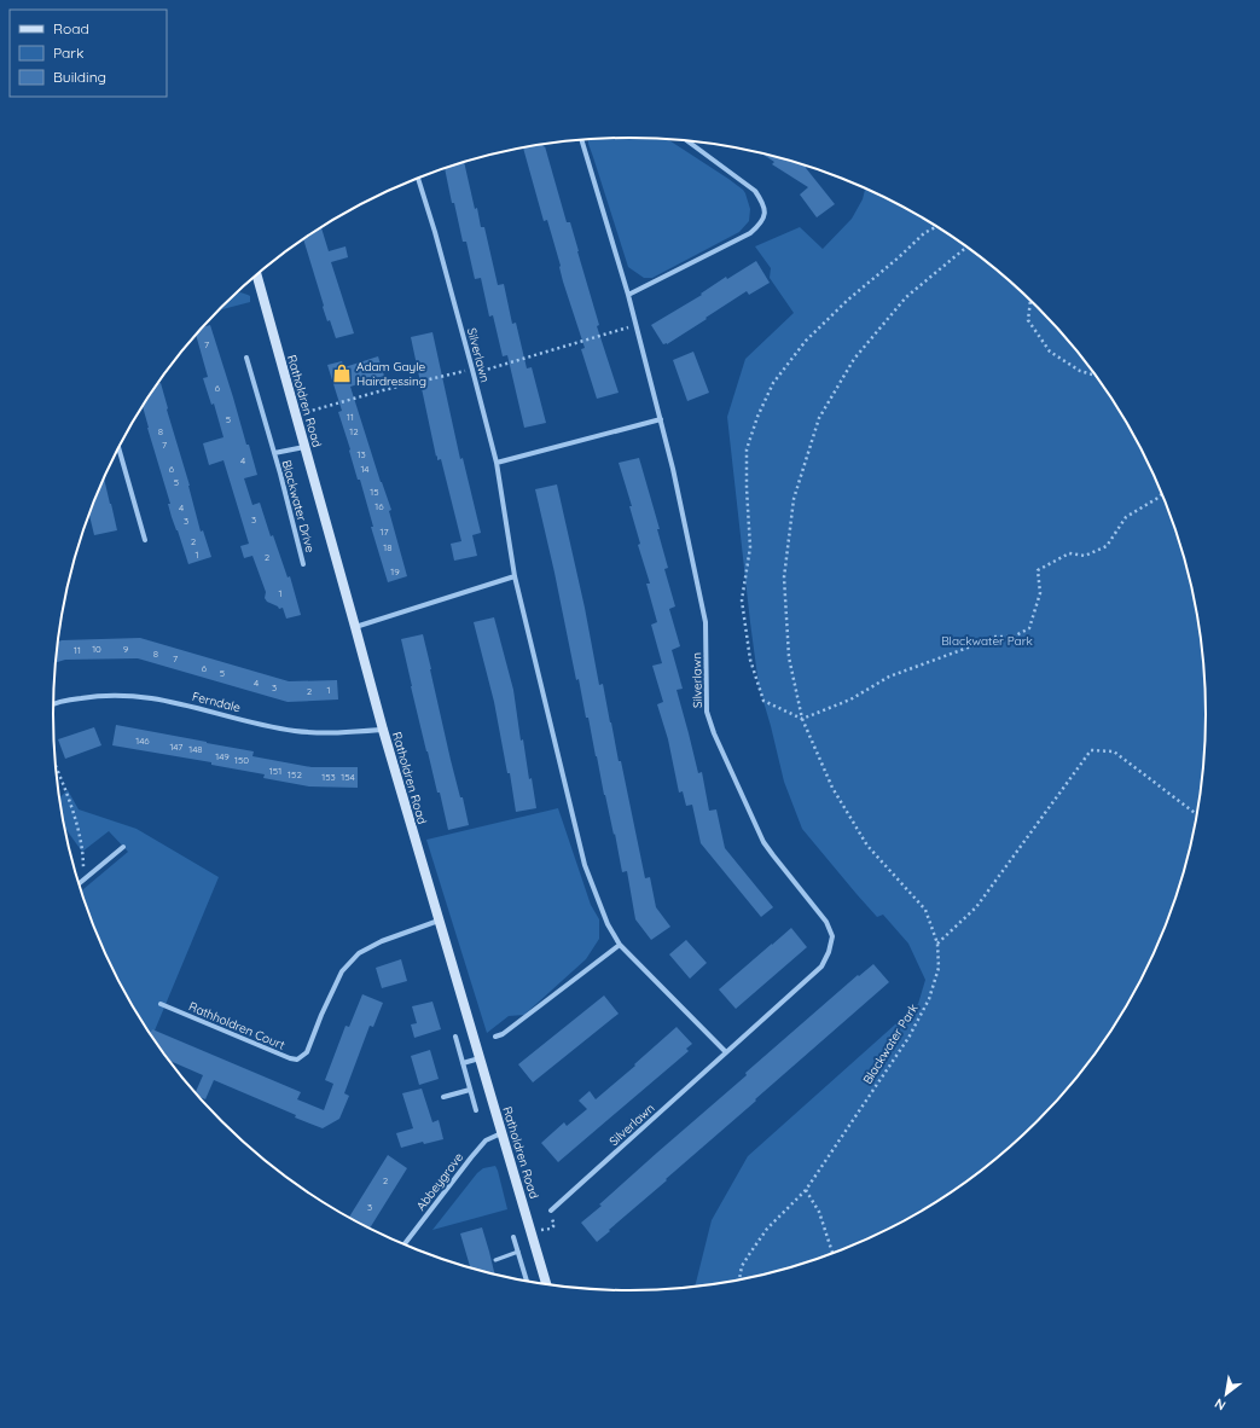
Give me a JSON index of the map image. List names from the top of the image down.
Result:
{
  "streets": {
    "street": [
      "Silverlawn",
      "Ratholdren Road",
      "Blackwater Drive",
      "Ferndale",
      "Rathholdren Court",
      "Abbeygrove"
    ],
    "path": ["Blackwater Park"]
  },
  "crossings": [
    ["Ratholdren Road", "Blackwater Drive"],
    ["Ratholdren Road", "Ferndale"],
    ["Ratholdren Road", "Rathholdren Court"],
    ["Ratholdren Road", "Abbeygrove"]
  ],
  "parks": ["Blackwater Park"],
  "places": {
    "shop": ["Adam Gayle Hairdressing"]
  },
  "house_numbers": [
    "7",
    "6",
    "11",
    "5",
    "8",
    "12",
    "7",
    "13",
    "4",
    "6",
    "14",
    "5",
    "15",
    "16",
    "4",
    "3",
    "3",
    "17",
    "2",
    "18",
    "1",
    "2",
    "19",
    "1",
    "10",
    "9",
    "11",
    "8",
    "7",
    "6",
    "5",
    "4",
    "3",
    "1",
    "2",
    "146",
    "147",
    "148",
    "149",
    "150",
    "151",
    "152",
    "153",
    "154",
    "2",
    "3"
  ],
  "legend": ["Road", "Park", "Building"],
  "north": "bottom left"
}
